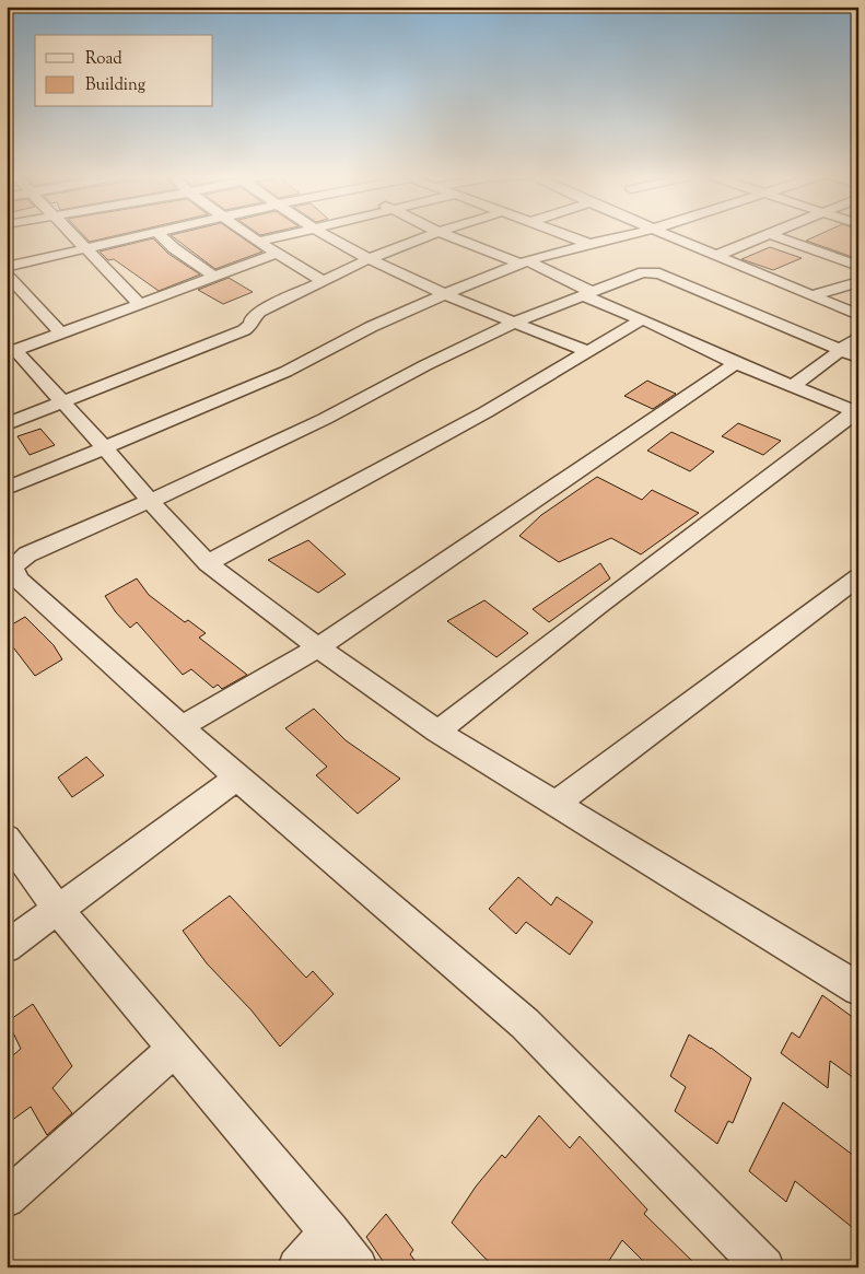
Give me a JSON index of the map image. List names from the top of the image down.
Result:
{
  "legend": ["Road", "Building"]
}
